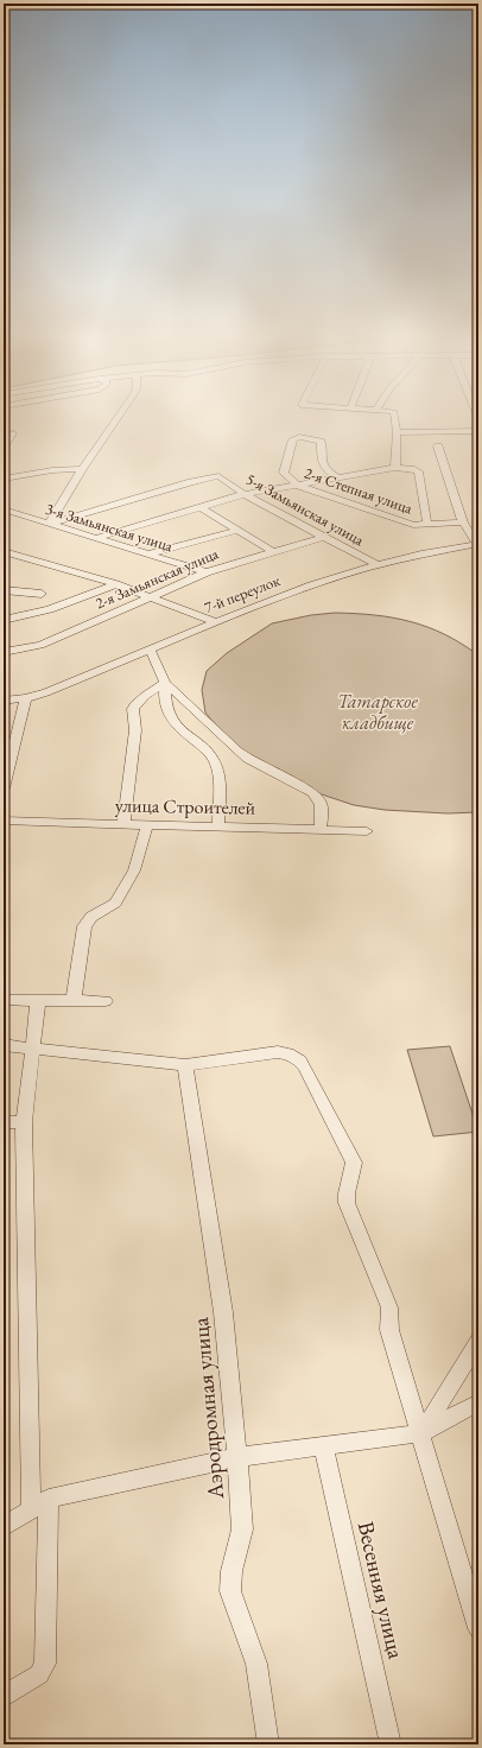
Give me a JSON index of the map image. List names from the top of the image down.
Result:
{
  "streets": {
    "street": [
      "2-я Степная улица",
      "5-я Замьянская улица",
      "3-я Замьянская улица",
      "2-я Замьянская улица",
      "7-й переулок",
      "улица Строителей",
      "Аэродромная улица",
      "Весенняя улица"
    ]
  },
  "crossings": [
    ["5-я Замьянская улица", "3-я Замьянская улица"],
    ["5-я Замьянская улица", "2-я Замьянская улица"],
    ["5-я Замьянская улица", "7-й переулок"],
    ["3-я Замьянская улица", "2-я Замьянская улица"]
  ],
  "parks": ["Татарское кладбище"]
}
